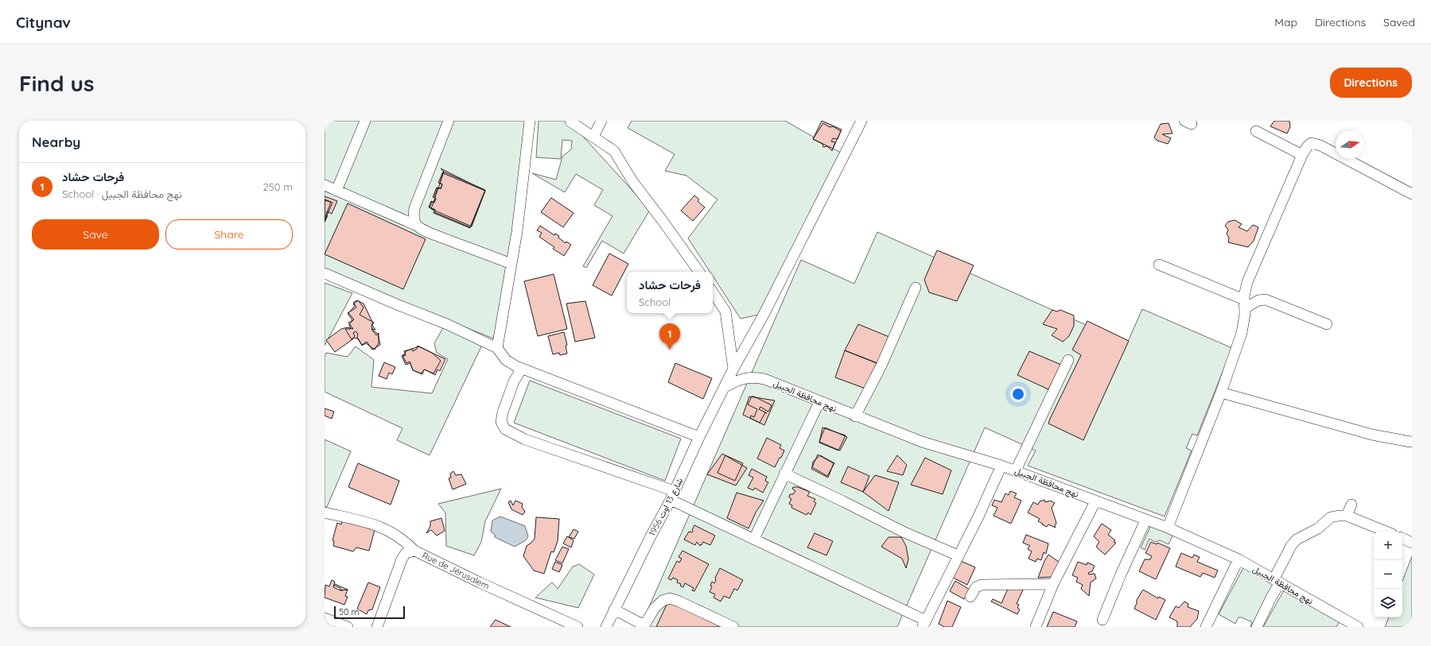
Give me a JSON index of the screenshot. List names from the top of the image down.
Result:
{
  "streets": {
    "street": ["نهج محافظة الجبيل", "شارع 13 اوت 1956", "Rue de Jérusalem"]
  },
  "crossings": [
    ["نهج محافظة الجبيل", "شارع 13 اوت 1956"]
  ],
  "scale_bar": "50 m",
  "north": "right",
  "page": {
    "header": "Citynav",
    "nav": ["Map", "Directions", "Saved"],
    "buttons": [
      "Directions",
      ["Save", "Share"]
    ],
    "title": "Find us",
    "heading": "Nearby",
    "list": [
      {
        "mark": "1",
        "name": "فرحات حشاد",
        "note": "School · نهج محافظة الجبيل",
        "value": "250 m"
      }
    ],
    "popup": ["فرحات حشاد", "School"],
    "pins": "1",
    "map_buttons": ["+", "−"],
    "scale": "50 m"
  }
}
